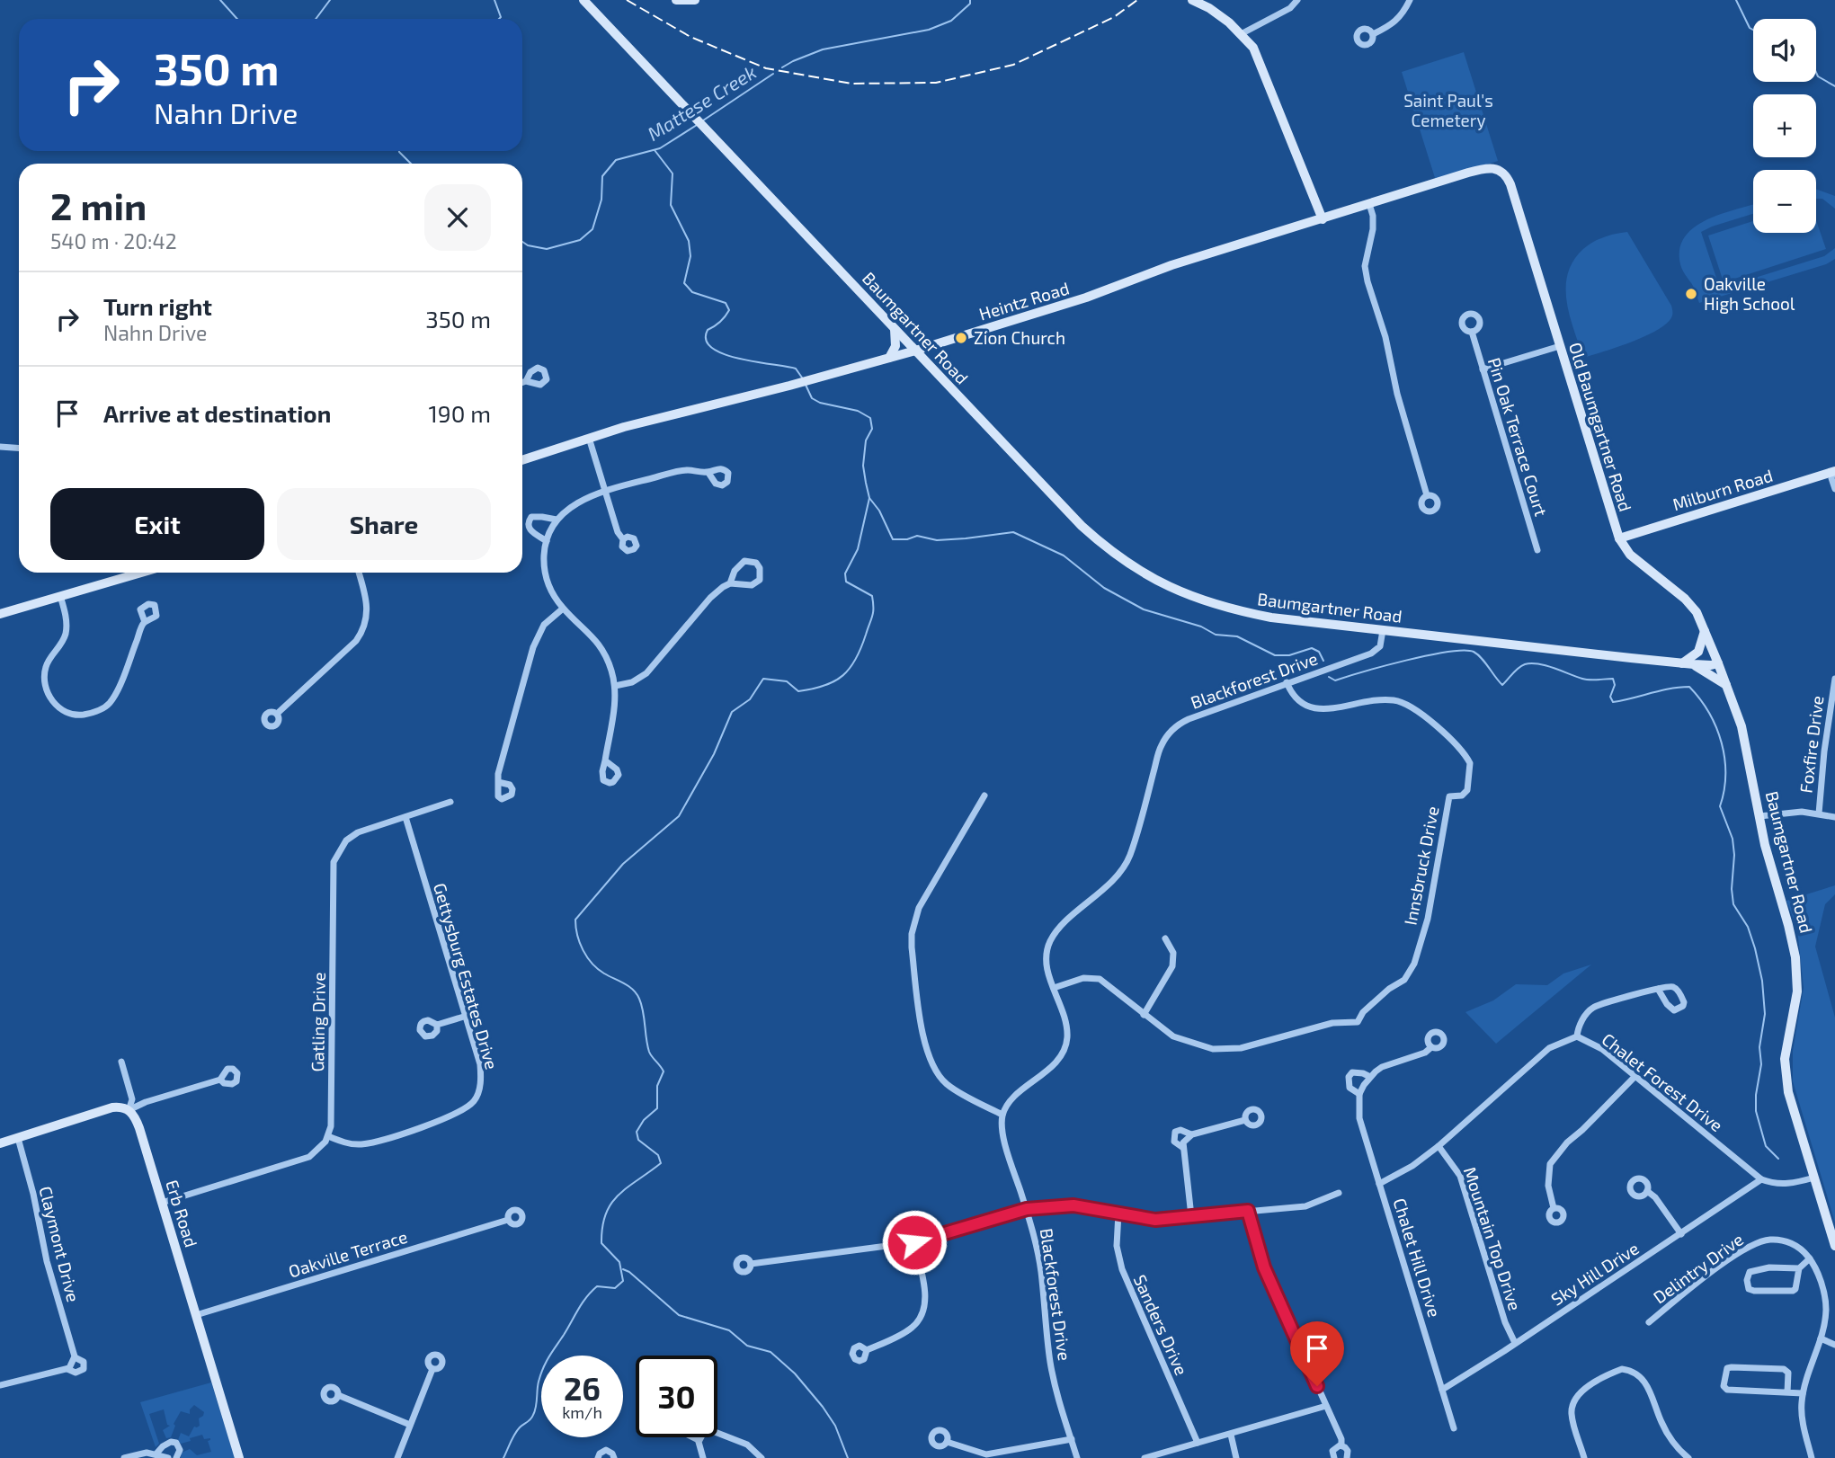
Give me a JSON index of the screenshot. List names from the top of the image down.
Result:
{
  "streets": {
    "street": [
      "Heintz Road",
      "Baumgartner Road",
      "Old Baumgartner Road",
      "Pin Oak Terrace Court",
      "Milburn Road",
      "Blackforest Drive",
      "Foxfire Drive",
      "Innsbruck Drive",
      "Gettysburg Estates Drive",
      "Gatling Drive",
      "Chalet Forest Drive",
      "Erb Road",
      "Mountain Top Drive",
      "Claymont Drive",
      "Oakville Terrace",
      "Chalet Hill Drive",
      "Delintry Drive",
      "Sky Hill Drive",
      "Sanders Drive"
    ]
  },
  "crossings": [
    ["Heintz Road", "Baumgartner Road"],
    ["Heintz Road", "Old Baumgartner Road"],
    ["Baumgartner Road", "Old Baumgartner Road"],
    ["Baumgartner Road", "Blackforest Drive"],
    ["Old Baumgartner Road", "Milburn Road"],
    ["Blackforest Drive", "Innsbruck Drive"],
    ["Gettysburg Estates Drive", "Gatling Drive"],
    ["Chalet Forest Drive", "Mountain Top Drive"],
    ["Chalet Forest Drive", "Chalet Hill Drive"],
    ["Chalet Forest Drive", "Sky Hill Drive"],
    ["Erb Road", "Oakville Terrace"],
    ["Mountain Top Drive", "Sky Hill Drive"],
    ["Chalet Hill Drive", "Sky Hill Drive"]
  ],
  "water": ["Mattese Creek"],
  "parks": ["Saint Paul's Cemetery"],
  "places": ["Oakville High School", "Zion Church"],
  "page": {
    "map_buttons": ["+", "−"],
    "turn": ["350 m", "Nahn Drive"],
    "heading": ["2 min", "540 m · 20:42"],
    "list": [
      {
        "name": "Turn right",
        "note": "Nahn Drive",
        "value": "350 m"
      },
      {
        "name": "Arrive at destination",
        "value": "190 m"
      }
    ],
    "buttons": ["Exit", "Share"],
    "speed": "26 km/h",
    "limit": "30"
  }
}
